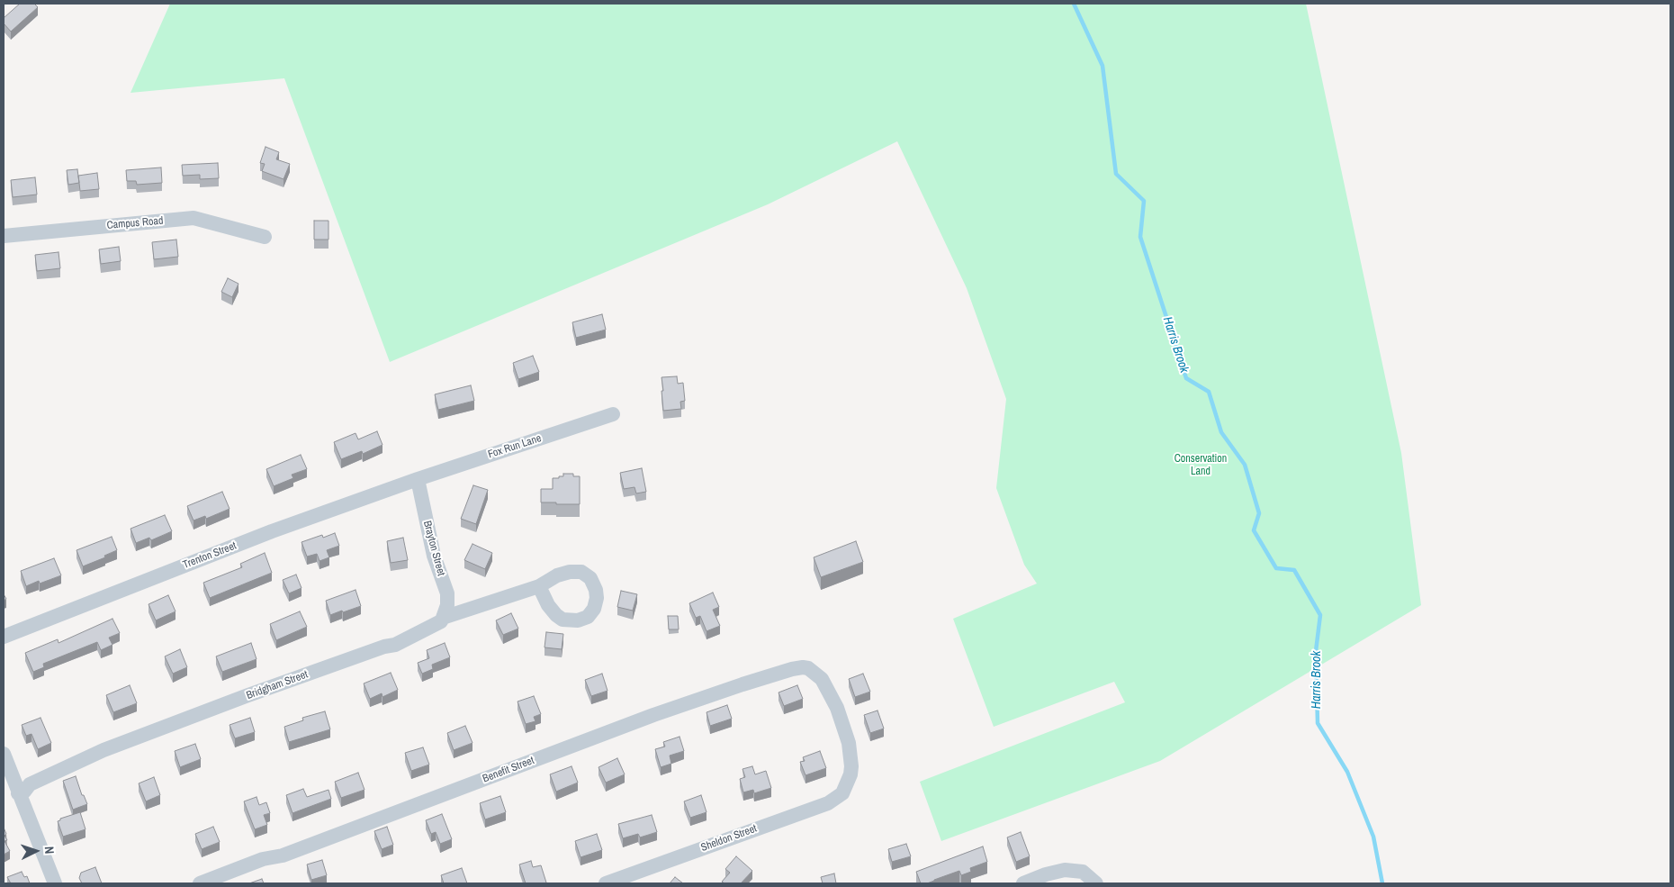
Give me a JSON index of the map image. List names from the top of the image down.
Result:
{
  "streets": {
    "street": [
      "Campus Road",
      "Fox Run Lane",
      "Brayton Street",
      "Trenton Street",
      "Bridgham Street",
      "Benefit Street",
      "Sheldon Street"
    ]
  },
  "crossings": [
    ["Fox Run Lane", "Brayton Street"],
    ["Fox Run Lane", "Trenton Street"],
    ["Brayton Street", "Trenton Street"],
    ["Brayton Street", "Bridgham Street"],
    ["Benefit Street", "Sheldon Street"]
  ],
  "water": ["Harris Brook"],
  "parks": ["Conservation Land"],
  "north": "right"
}
